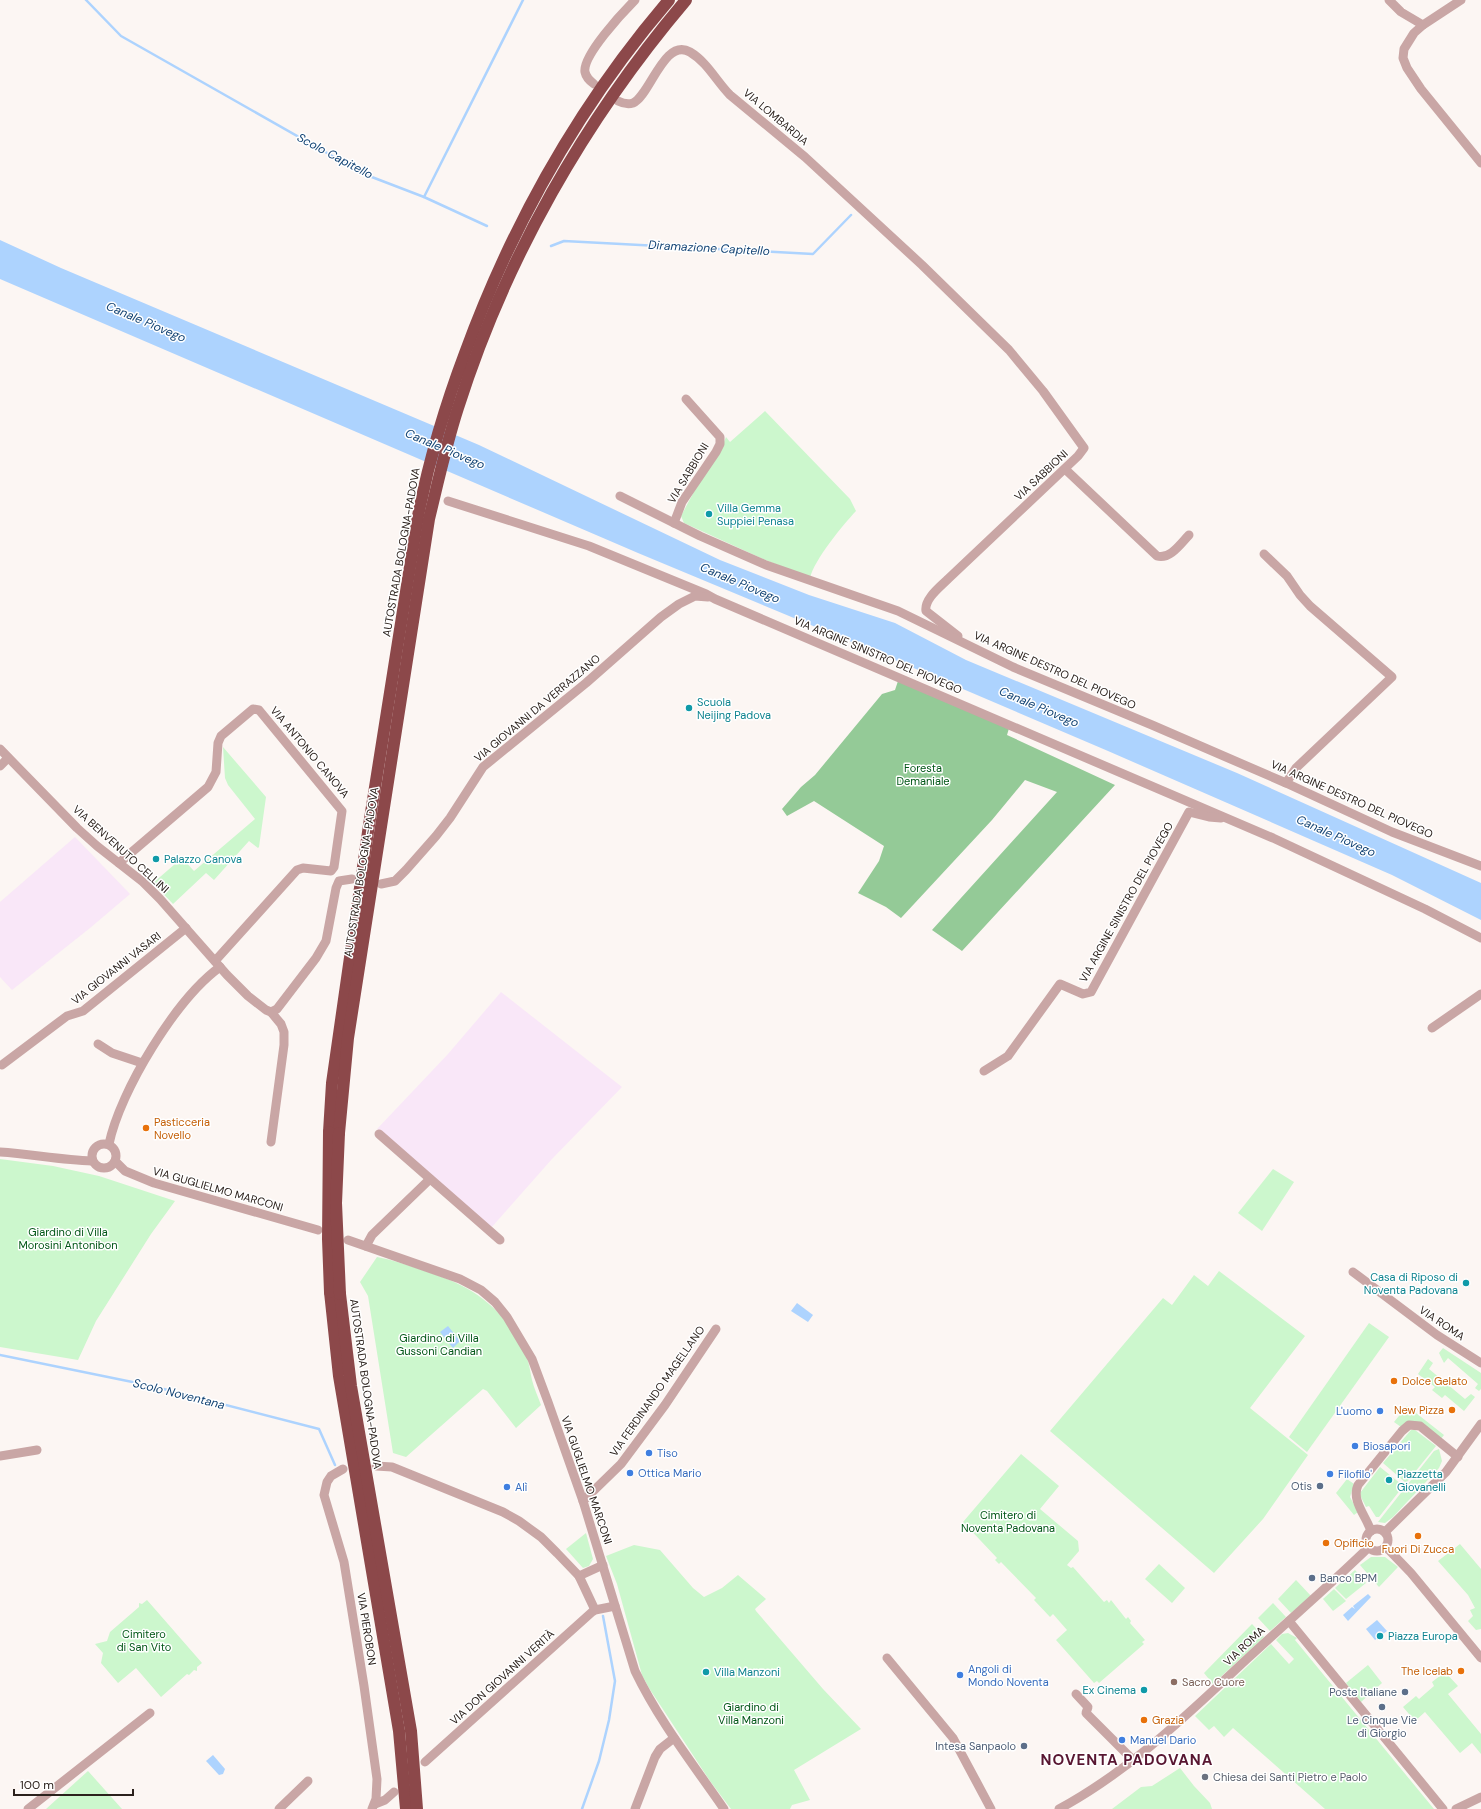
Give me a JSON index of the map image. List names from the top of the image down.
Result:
{
  "streets": {
    "highway": ["AUTOSTRADA BOLOGNA-PADOVA"],
    "street": [
      "VIA LOMBARDIA",
      "VIA SABBIONI",
      "VIA ARGINE SINISTRO DEL PIOVEGO",
      "VIA ARGINE DESTRO DEL PIOVEGO",
      "VIA GIOVANNI DA VERRAZZANO",
      "VIA ANTONIO CANOVA",
      "VIA BENVENUTO CELLINI",
      "VIA GIOVANNI VASARI",
      "VIA GUGLIELMO MARCONI",
      "VIA ROMA",
      "VIA FERDINANDO MAGELLANO",
      "VIA PIEROBON",
      "VIA DON GIOVANNI VERITÀ"
    ]
  },
  "crossings": [
    ["VIA LOMBARDIA", "VIA SABBIONI"],
    ["VIA SABBIONI", "VIA ARGINE DESTRO DEL PIOVEGO"],
    ["VIA ARGINE SINISTRO DEL PIOVEGO", "VIA GIOVANNI DA VERRAZZANO"],
    ["VIA ANTONIO CANOVA", "VIA BENVENUTO CELLINI"],
    ["VIA BENVENUTO CELLINI", "VIA GIOVANNI VASARI"],
    ["VIA GUGLIELMO MARCONI", "VIA FERDINANDO MAGELLANO"]
  ],
  "districts": ["NOVENTA PADOVANA"],
  "water": [
    "Scolo Capitello",
    "Diramazione Capitello",
    "Canale Piovego",
    "Scolo Noventana"
  ],
  "parks": [
    "Foresta Demaniale",
    "Giardino di Villa Morosini Antonibon",
    "Giardino di Villa Gussoni Candian",
    "Cimitero di Noventa Padovana",
    "Cimitero di San Vito",
    "Giardino di Villa Manzoni"
  ],
  "places": [
    "Villa Gemma Suppiei Penasa",
    "Scuola Neijing Padova",
    "Palazzo Canova",
    "Pasticceria Novello",
    "Casa di Riposo di Noventa Padovana",
    "Dolce Gelato",
    "New Pizza",
    "L'uomo",
    "Biosapori",
    "Tiso",
    "Ottica Mario",
    "Filofilo'",
    "Piazzetta Giovanelli",
    "Otis",
    "Alì",
    "Fuori Di Zucca",
    "Opificio",
    "Banco BPM",
    "Piazza Europa",
    "The Icelab",
    "Villa Manzoni",
    "Angoli di Mondo Noventa",
    "Sacro Cuore",
    "Ex Cinema",
    "Poste Italiane",
    "Le Cinque Vie di Giorgio",
    "Grazia",
    "Manuel Dario",
    "Intesa Sanpaolo",
    "Chiesa dei Santi Pietro e Paolo"
  ],
  "scale_bar": "100 m"
}
